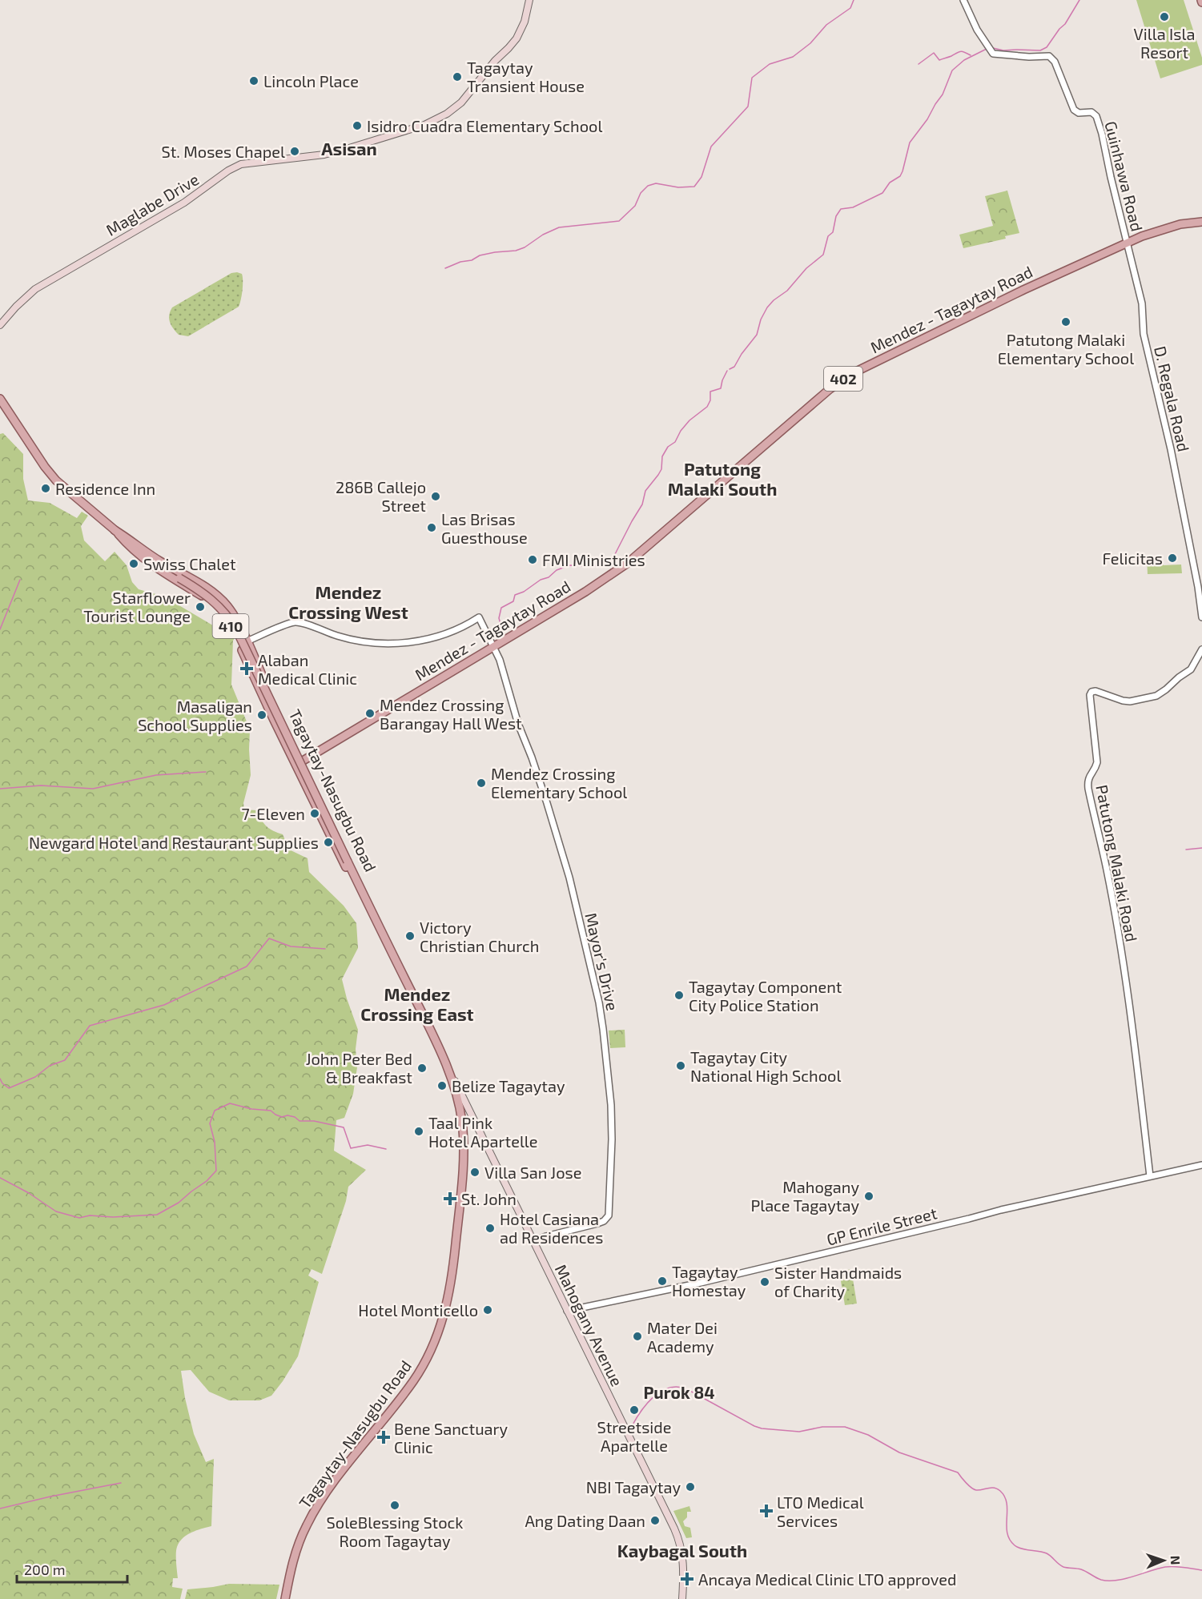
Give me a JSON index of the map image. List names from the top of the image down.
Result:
{
  "streets": {
    "main road": [
      "Maglabe Drive",
      "Mendez - Tagaytay Road",
      "402",
      "410",
      "Tagaytay-Nasugbu Road",
      "Mahogany Avenue"
    ],
    "street": [
      "Guinhawa Road",
      "D. Regala Road",
      "Patutong Malaki Road",
      "Mayor's Drive",
      "GP Enrile Street"
    ]
  },
  "crossings": [
    ["Guinhawa Road", "Mendez - Tagaytay Road"],
    ["Guinhawa Road", "402"],
    ["Guinhawa Road", "D. Regala Road"],
    ["Mendez - Tagaytay Road", "402"],
    ["Mendez - Tagaytay Road", "D. Regala Road"],
    ["Mendez - Tagaytay Road", "Tagaytay-Nasugbu Road"],
    ["Mendez - Tagaytay Road", "Mayor's Drive"],
    ["402", "D. Regala Road"],
    ["Tagaytay-Nasugbu Road", "Mahogany Avenue"],
    ["Patutong Malaki Road", "GP Enrile Street"],
    ["Mayor's Drive", "Mahogany Avenue"],
    ["GP Enrile Street", "Mahogany Avenue"]
  ],
  "districts": [
    "Asisan",
    "Patutong Malaki South",
    "Mendez Crossing West",
    "Mendez Crossing East",
    "Purok 84",
    "Kaybagal South"
  ],
  "places": {
    "other": [
      "Villa Isla Resort",
      "Tagaytay Transient House",
      "Lincoln Place",
      "Isidro Cuadra Elementary School",
      "St. Moses Chapel",
      "Patutong Malaki Elementary School",
      "Residence Inn",
      "286B Callejo Street",
      "Las Brisas Guesthouse",
      "Felicitas",
      "FMI Ministries",
      "Swiss Chalet",
      "Starflower Tourist Lounge",
      "Mendez Crossing Barangay Hall West",
      "Masaligan School Supplies",
      "Mendez Crossing Elementary School",
      "7-Eleven",
      "Newgard Hotel and Restaurant Supplies",
      "Victory Christian Church",
      "Tagaytay Component City Police Station",
      "Tagaytay City National High School",
      "John Peter Bed & Breakfast",
      "Belize Tagaytay",
      "Taal Pink Hotel Apartelle",
      "Villa San Jose",
      "Mahogany Place Tagaytay",
      "Hotel Casiana ad Residences",
      "Tagaytay Homestay",
      "Sister Handmaids of Charity",
      "Hotel Monticello",
      "Mater Dei Academy",
      "Streetside Apartelle",
      "NBI Tagaytay",
      "SoleBlessing Stock Room Tagaytay",
      "Ang Dating Daan"
    ],
    "health": [
      "Alaban Medical Clinic",
      "St. John",
      "Bene Sanctuary Clinic",
      "LTO Medical Services",
      "Ancaya Medical Clinic LTO approved"
    ]
  },
  "scale_bar": "200 m",
  "north": "right"
}
